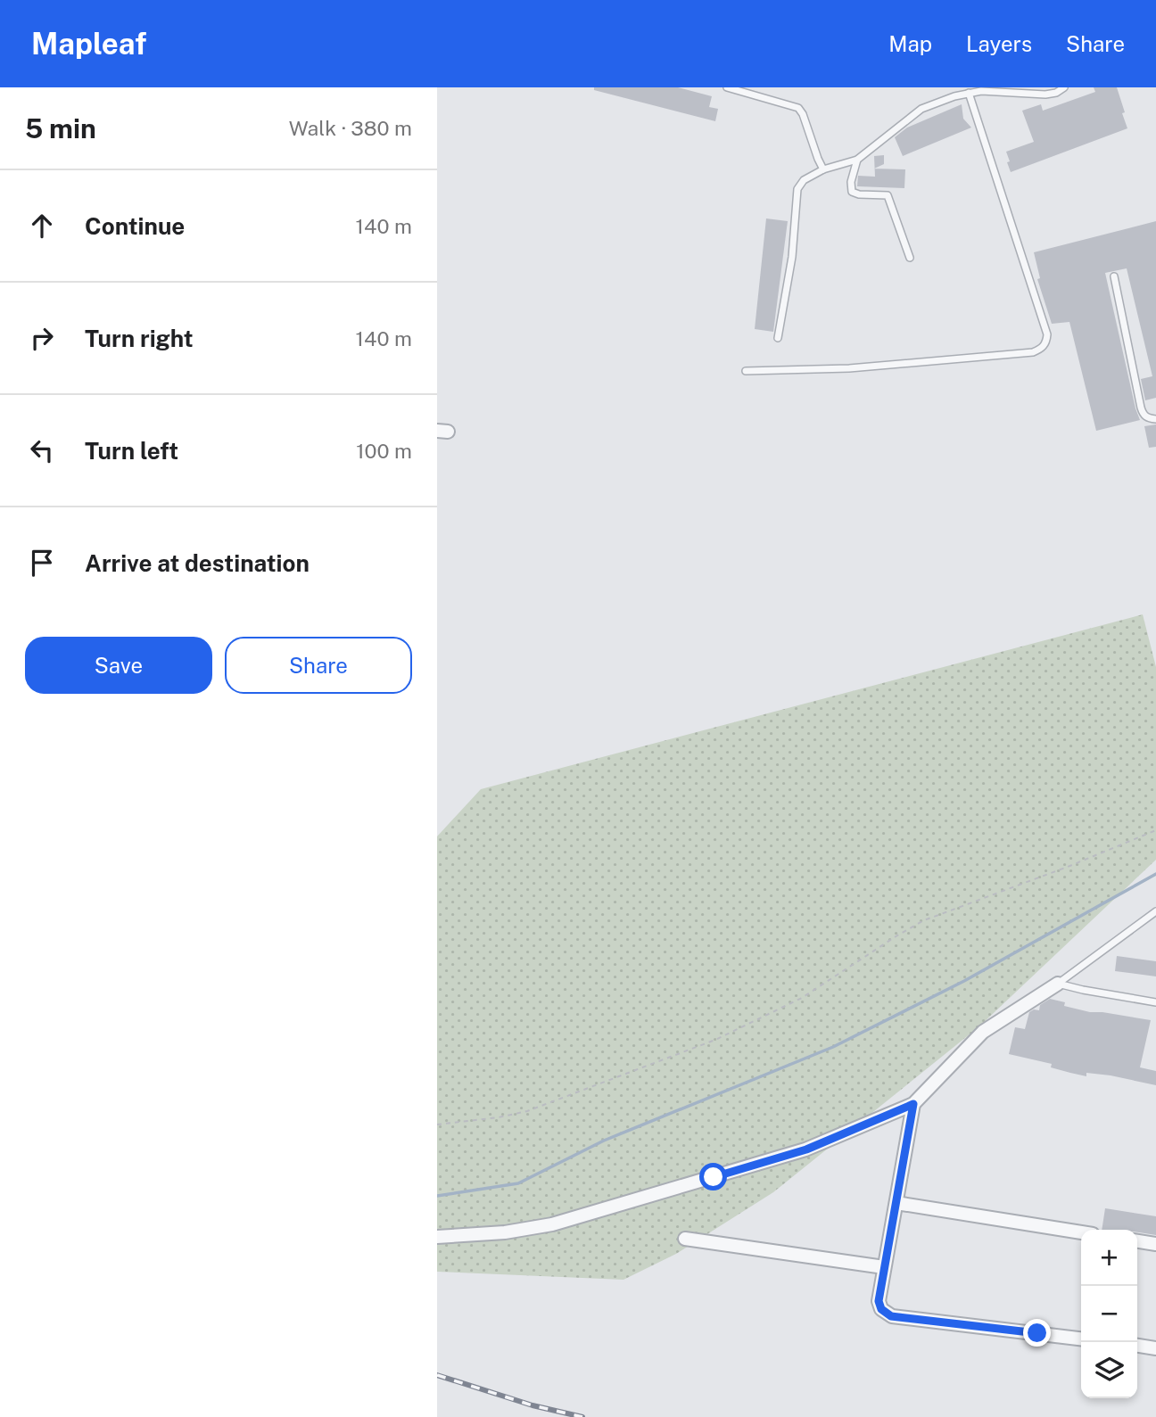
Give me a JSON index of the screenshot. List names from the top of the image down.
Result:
{
  "page": {
    "header": "Mapleaf",
    "nav": ["Map", "Layers", "Share"],
    "heading": ["5 min", "Walk · 380 m"],
    "list": [
      ["Continue", "140 m"],
      ["Turn right", "140 m"],
      ["Turn left", "100 m"],
      "Arrive at destination"
    ],
    "buttons": ["Save", "Share"],
    "map_buttons": ["+", "−"]
  }
}
